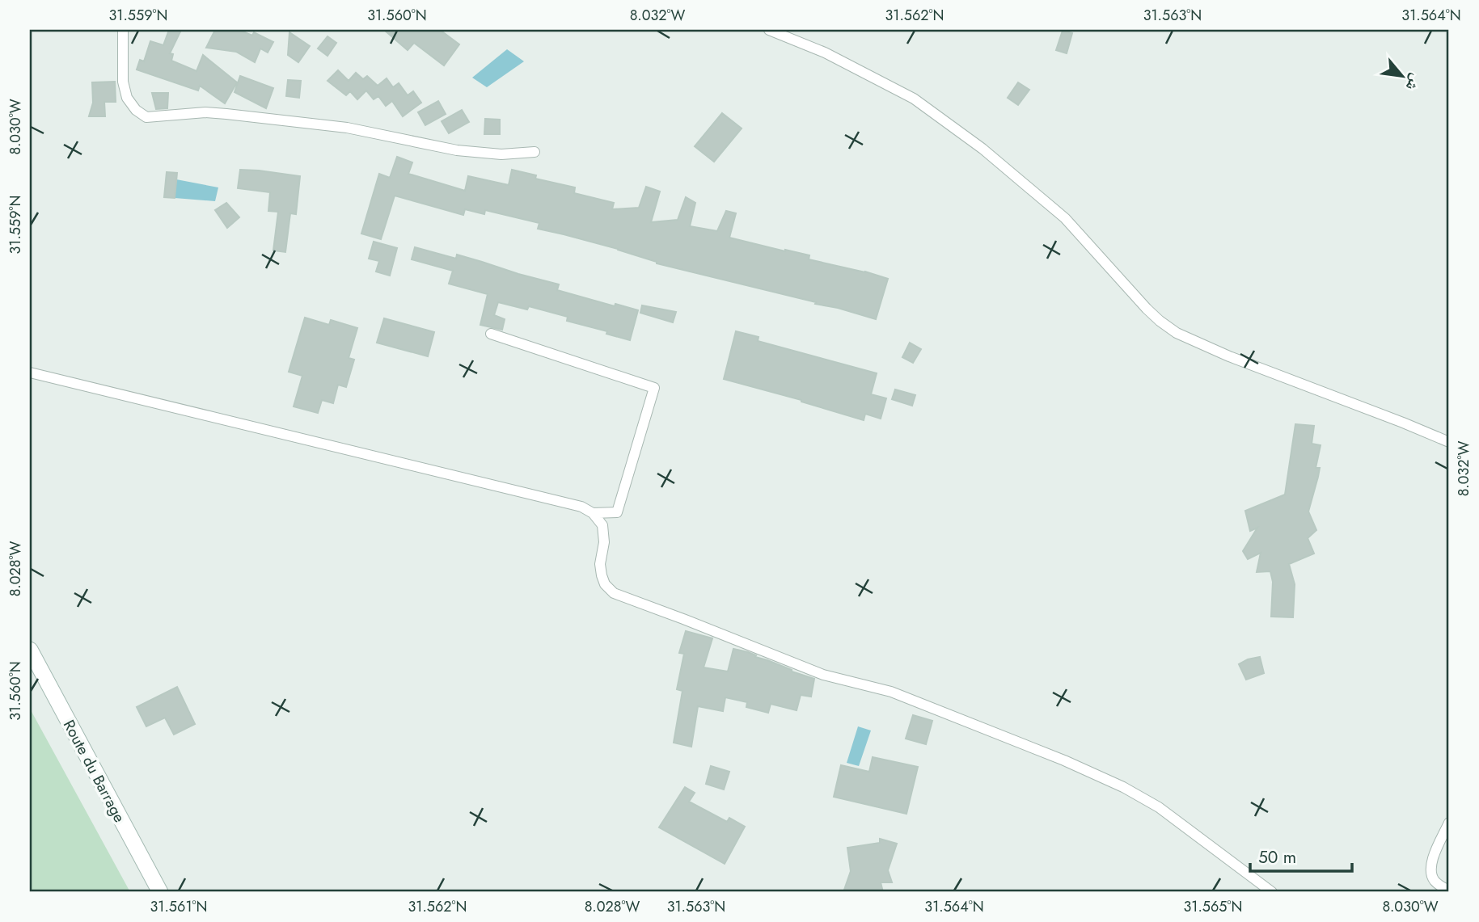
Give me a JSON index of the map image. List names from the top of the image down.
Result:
{
  "streets": {
    "main road": ["Route du Barrage"]
  },
  "scale_bar": "50 m",
  "north": "bottom right",
  "coordinates": [
    "31.559°N",
    "31.560°N",
    "8.032°W",
    "31.562°N",
    "31.563°N",
    "31.564°N",
    "8.030°W",
    "8.028°W",
    "31.561°N",
    "31.565°N"
  ]
}
